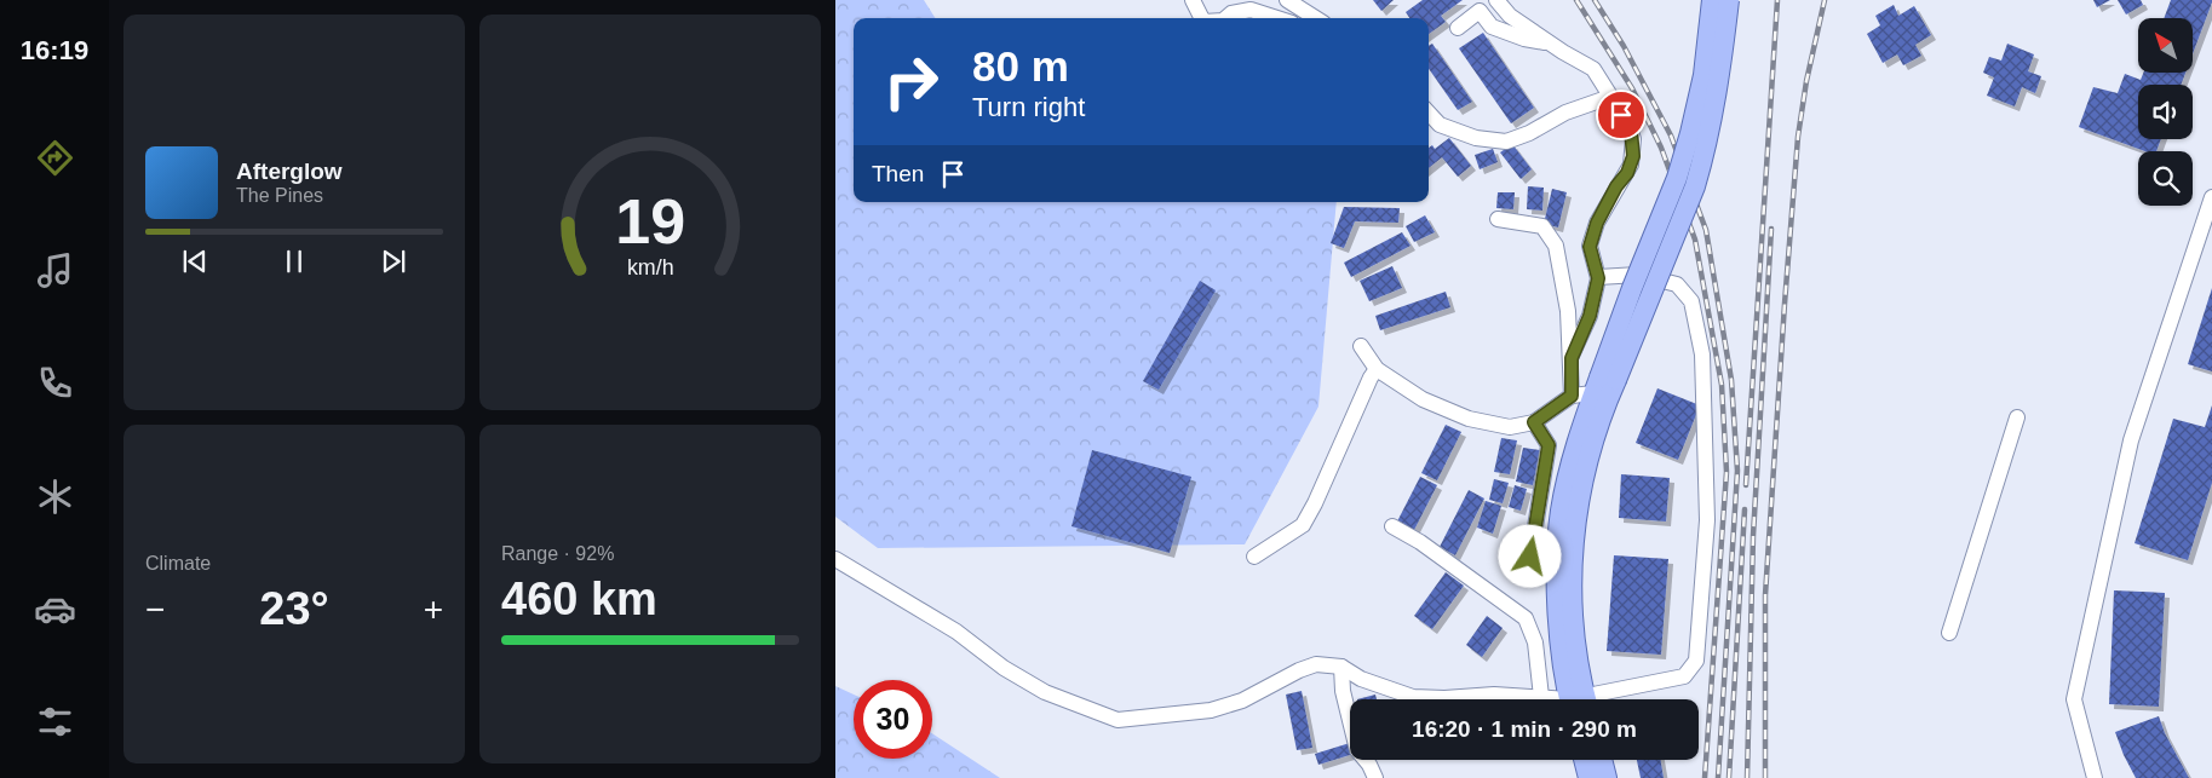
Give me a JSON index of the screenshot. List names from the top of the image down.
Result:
{
  "north": "top left",
  "page": {
    "tabs": "16:19",
    "turn": ["80 m", "Turn right"],
    "then": "Then",
    "song": ["Afterglow", "The Pines"],
    "tile": [
      "Climate",
      ["Range · 92%", "460 km"]
    ],
    "heat": ["−", "23°", "+"],
    "limit": "30",
    "trip": "16:20 · 1 min · 290 m",
    "gauge": ["19", "km/h"]
  }
}
